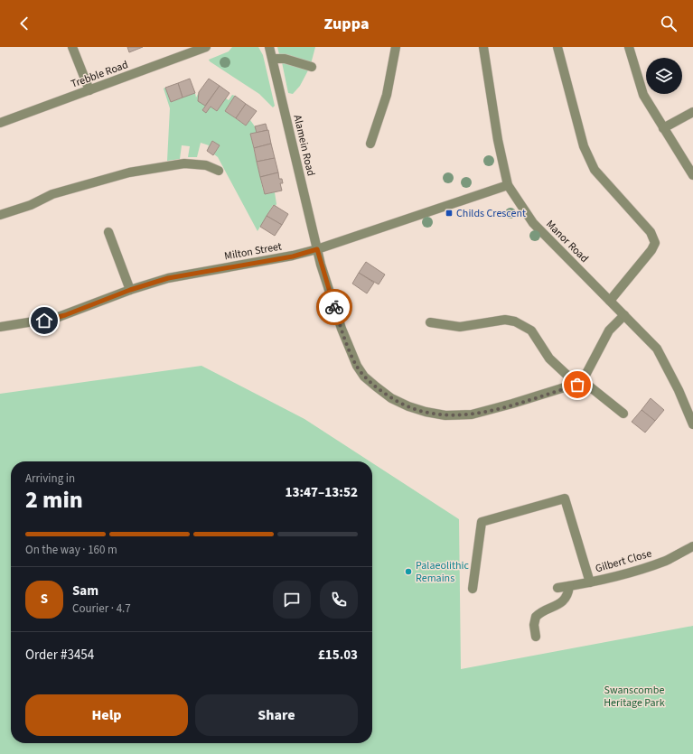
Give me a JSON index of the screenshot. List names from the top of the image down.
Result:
{
  "streets": {
    "street": [
      "Trebble Road",
      "Alamein Road",
      "Manor Road",
      "Milton Street",
      "Gilbert Close"
    ]
  },
  "crossings": [
    ["Alamein Road", "Milton Street"],
    ["Manor Road", "Milton Street"]
  ],
  "parks": ["Swanscombe Heritage Park"],
  "places": {
    "transit": ["Childs Crescent"],
    "other": ["Palaeolithic Remains"]
  },
  "page": {
    "header": "Zuppa",
    "heading": ["2 min", "Arriving in", "13:47–13:52"],
    "panel": [
      "Sam",
      "Courier · 4.7",
      "Order #3454",
      "£15.03"
    ],
    "bar": "On the way · 160 m",
    "round": "S",
    "buttons": ["Help", "Share"]
  }
}
